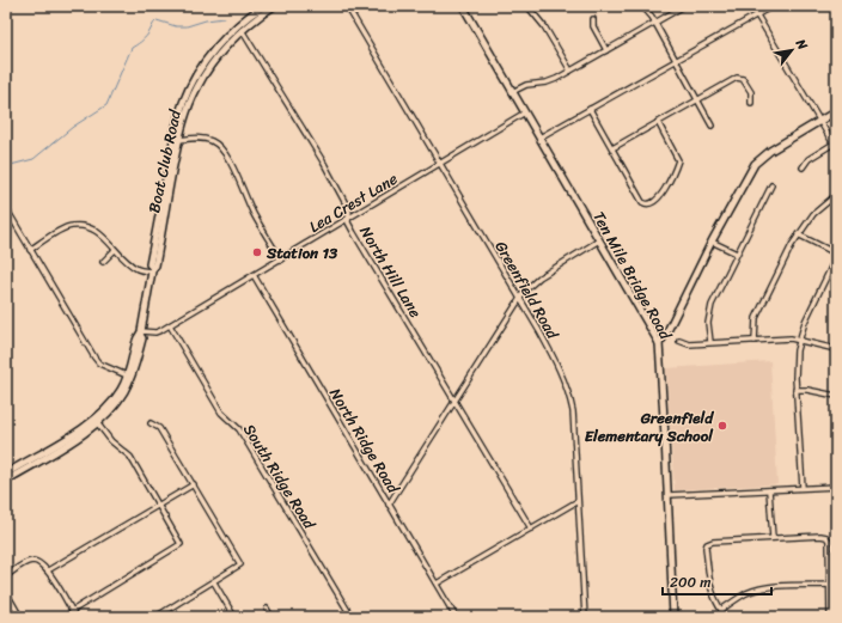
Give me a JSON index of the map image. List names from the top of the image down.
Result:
{
  "streets": {
    "main road": ["Boat Club Road", "Ten Mile Bridge Road"],
    "street": [
      "Lea Crest Lane",
      "North Hill Lane",
      "Greenfield Road",
      "North Ridge Road",
      "South Ridge Road"
    ]
  },
  "crossings": [
    ["Boat Club Road", "Lea Crest Lane"],
    ["Boat Club Road", "North Hill Lane"],
    ["Lea Crest Lane", "North Hill Lane"],
    ["Lea Crest Lane", "Ten Mile Bridge Road"],
    ["Lea Crest Lane", "Greenfield Road"],
    ["Lea Crest Lane", "North Ridge Road"],
    ["Lea Crest Lane", "South Ridge Road"]
  ],
  "places": ["Station 13", "Greenfield Elementary School"],
  "scale_bar": "200 m",
  "north": "top right"
}
